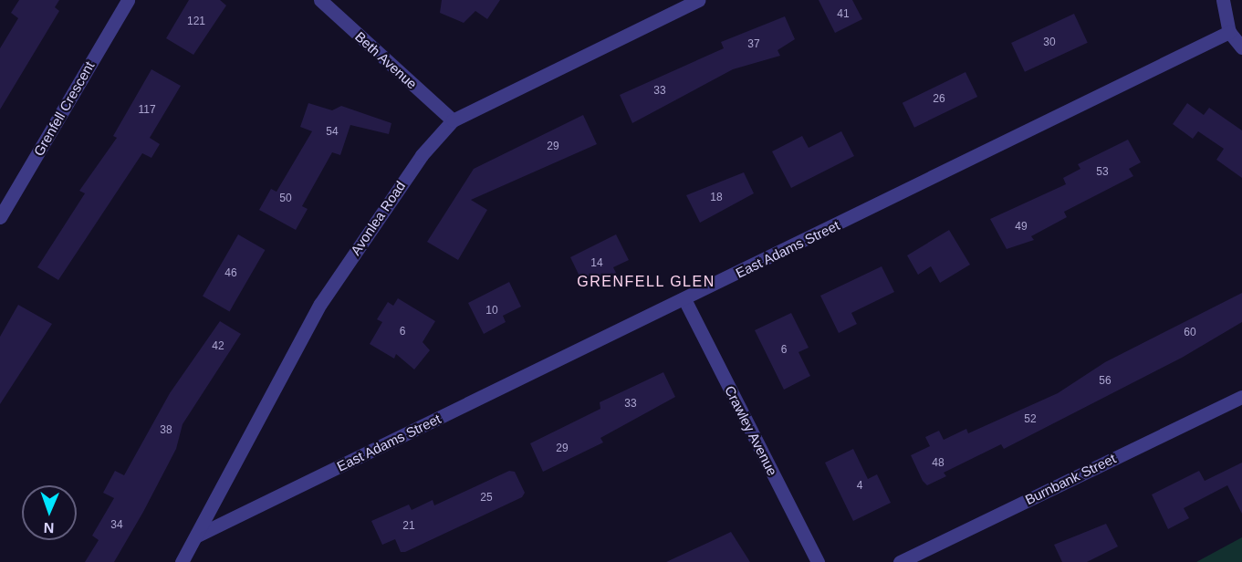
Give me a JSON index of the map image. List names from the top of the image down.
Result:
{
  "streets": {
    "street": [
      "Beth Avenue",
      "Grenfell Crescent",
      "Avonlea Road",
      "East Adams Street",
      "Crawley Avenue",
      "Burnbank Street"
    ]
  },
  "crossings": [
    ["Beth Avenue", "Avonlea Road"],
    ["Avonlea Road", "East Adams Street"],
    ["East Adams Street", "Crawley Avenue"]
  ],
  "districts": ["GRENFELL GLEN"],
  "house_numbers": [
    "41",
    "121",
    "30",
    "37",
    "33",
    "26",
    "117",
    "54",
    "29",
    "53",
    "18",
    "50",
    "49",
    "14",
    "46",
    "10",
    "6",
    "60",
    "42",
    "6",
    "56",
    "33",
    "52",
    "38",
    "29",
    "48",
    "4",
    "25",
    "34",
    "21"
  ],
  "north": "bottom"
}
